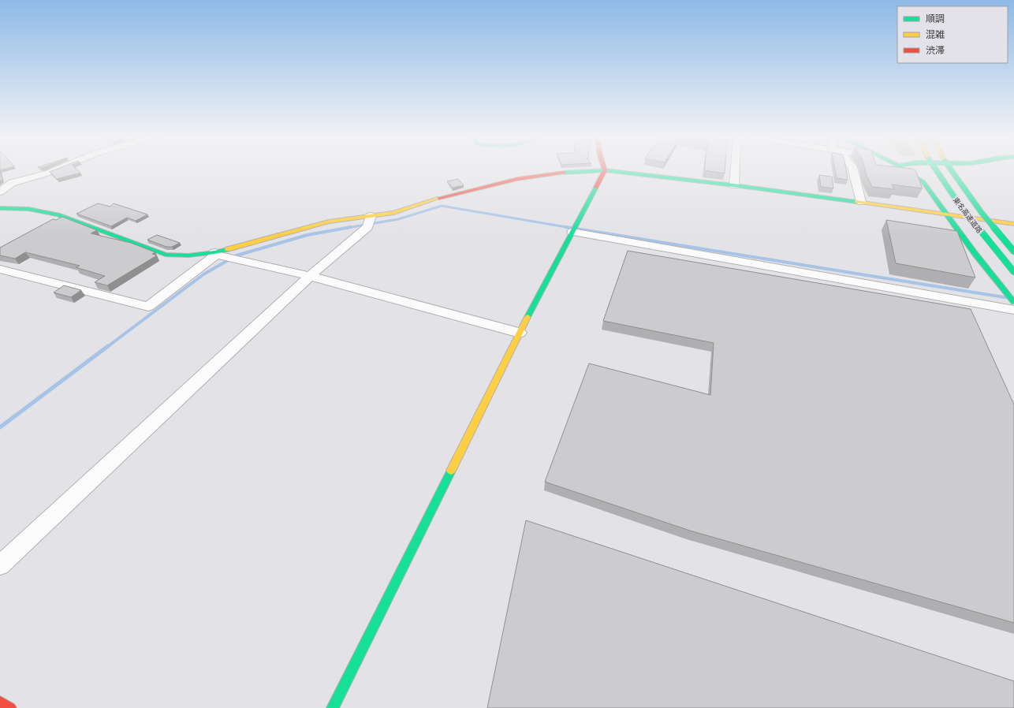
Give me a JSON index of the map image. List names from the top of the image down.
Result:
{
  "streets": {
    "main road": ["東名高速道路"]
  },
  "legend": ["順調", "混雑", "渋滞"]
}
